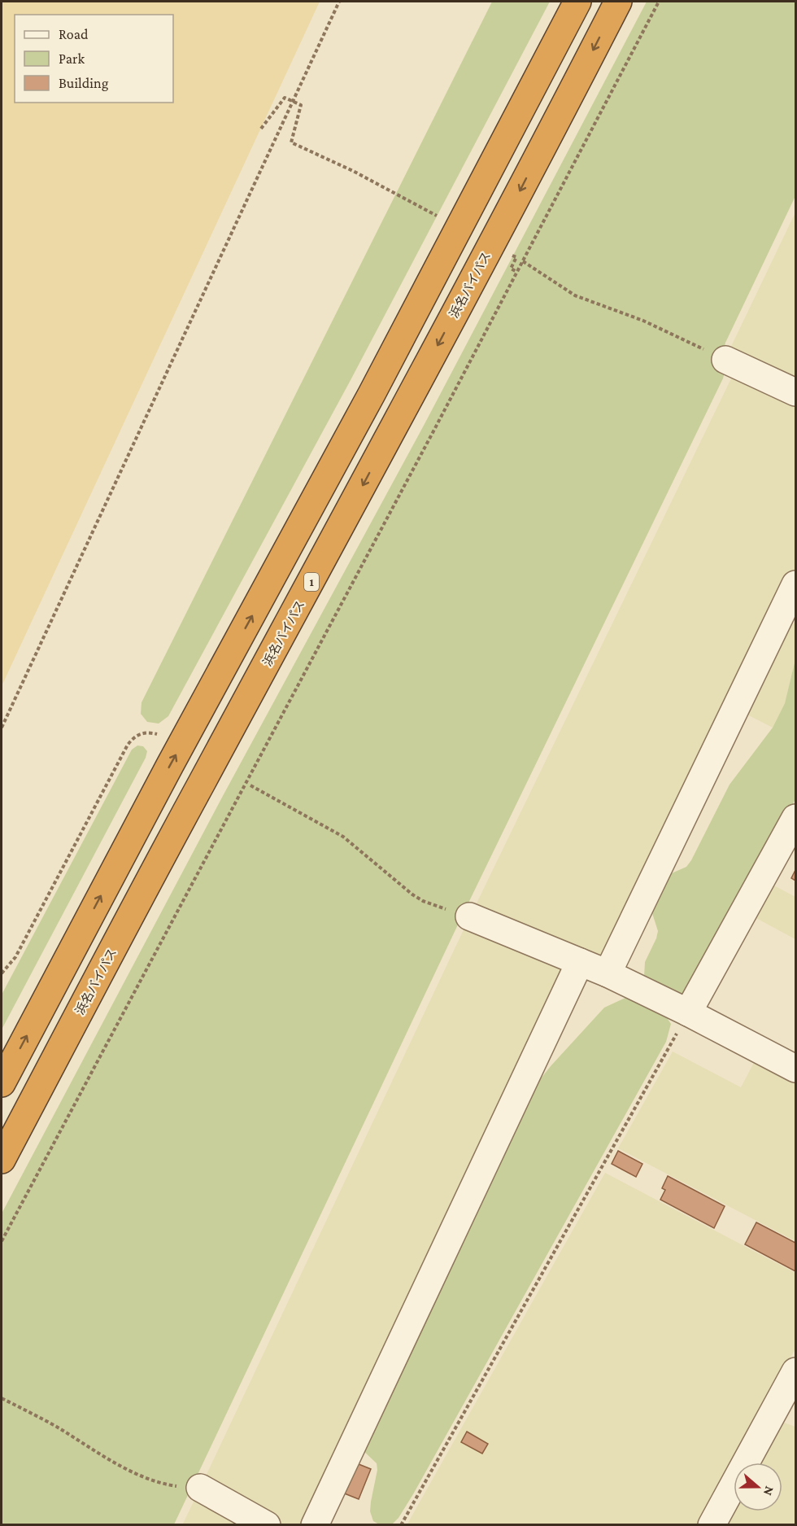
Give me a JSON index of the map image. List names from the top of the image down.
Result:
{
  "streets": {
    "highway": ["浜名バイパス", "1"]
  },
  "legend": ["Road", "Park", "Building"],
  "north": "right"
}
